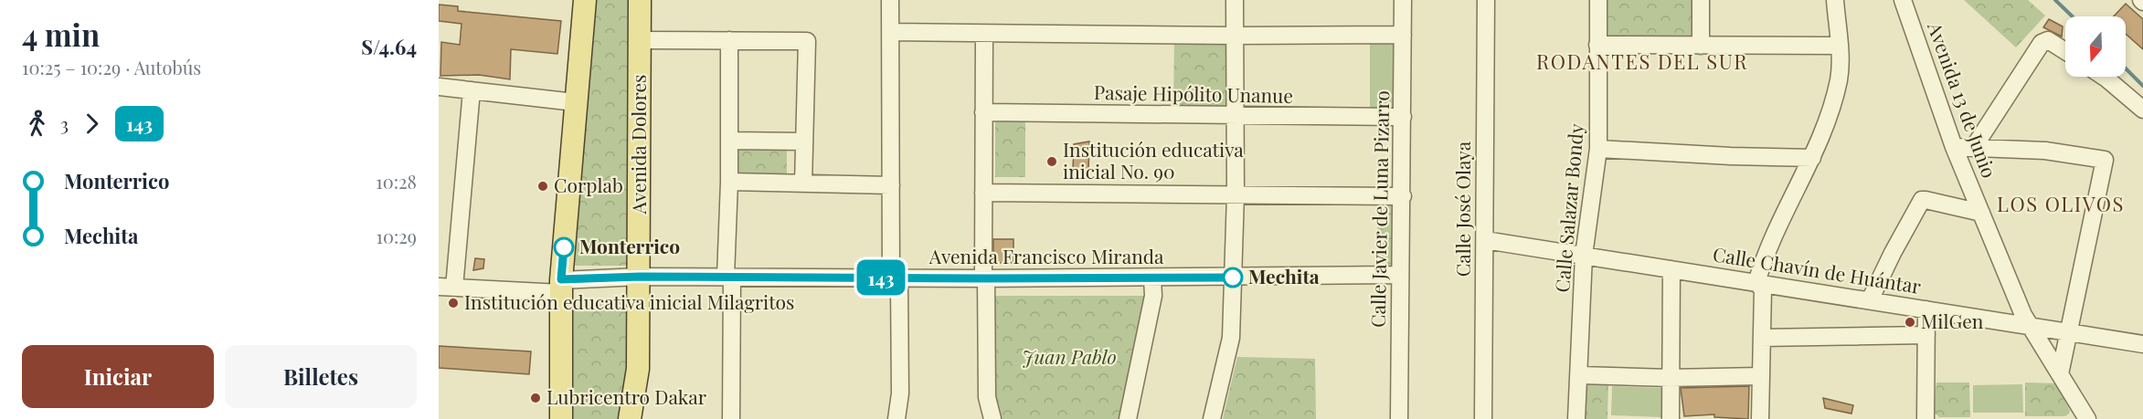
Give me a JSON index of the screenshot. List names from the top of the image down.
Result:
{
  "streets": {
    "main road": ["Avenida Dolores"],
    "street": [
      "Pasaje Hipólito Unanue",
      "Avenida 13 de Junio",
      "Calle Salazar Bondy",
      "Calle Javier de Luna Pizarro",
      "Calle José Olaya",
      "Avenida Francisco Miranda",
      "Calle Chavín de Huántar"
    ]
  },
  "crossings": [
    ["Pasaje Hipólito Unanue", "Calle Javier de Luna Pizarro"],
    ["Avenida 13 de Junio", "Calle Chavín de Huántar"],
    ["Avenida Dolores", "Avenida Francisco Miranda"],
    ["Calle Salazar Bondy", "Calle Chavín de Huántar"],
    ["Calle Javier de Luna Pizarro", "Avenida Francisco Miranda"],
    ["Calle José Olaya", "Calle Chavín de Huántar"]
  ],
  "districts": ["RODANTES DEL SUR", "LOS OLIVOS"],
  "parks": ["Juan Pablo"],
  "places": [
    "Institución educativa inicial No. 90",
    "Corplab",
    "Monterrico",
    "Mechita",
    "Institución educativa inicial Milagritos",
    "MilGen",
    "Lubricentro Dakar"
  ],
  "lines": ["bus line 143"],
  "north": "bottom",
  "page": {
    "heading": ["4 min", "10:25 – 10:29 · Autobús", "S/4.64"],
    "on_map": "143",
    "legs": ["3", "143"],
    "list": [
      {
        "name": "Monterrico",
        "value": "10:28"
      },
      {
        "name": "Mechita",
        "value": "10:29"
      }
    ],
    "buttons": ["Iniciar", "Billetes"]
  }
}
